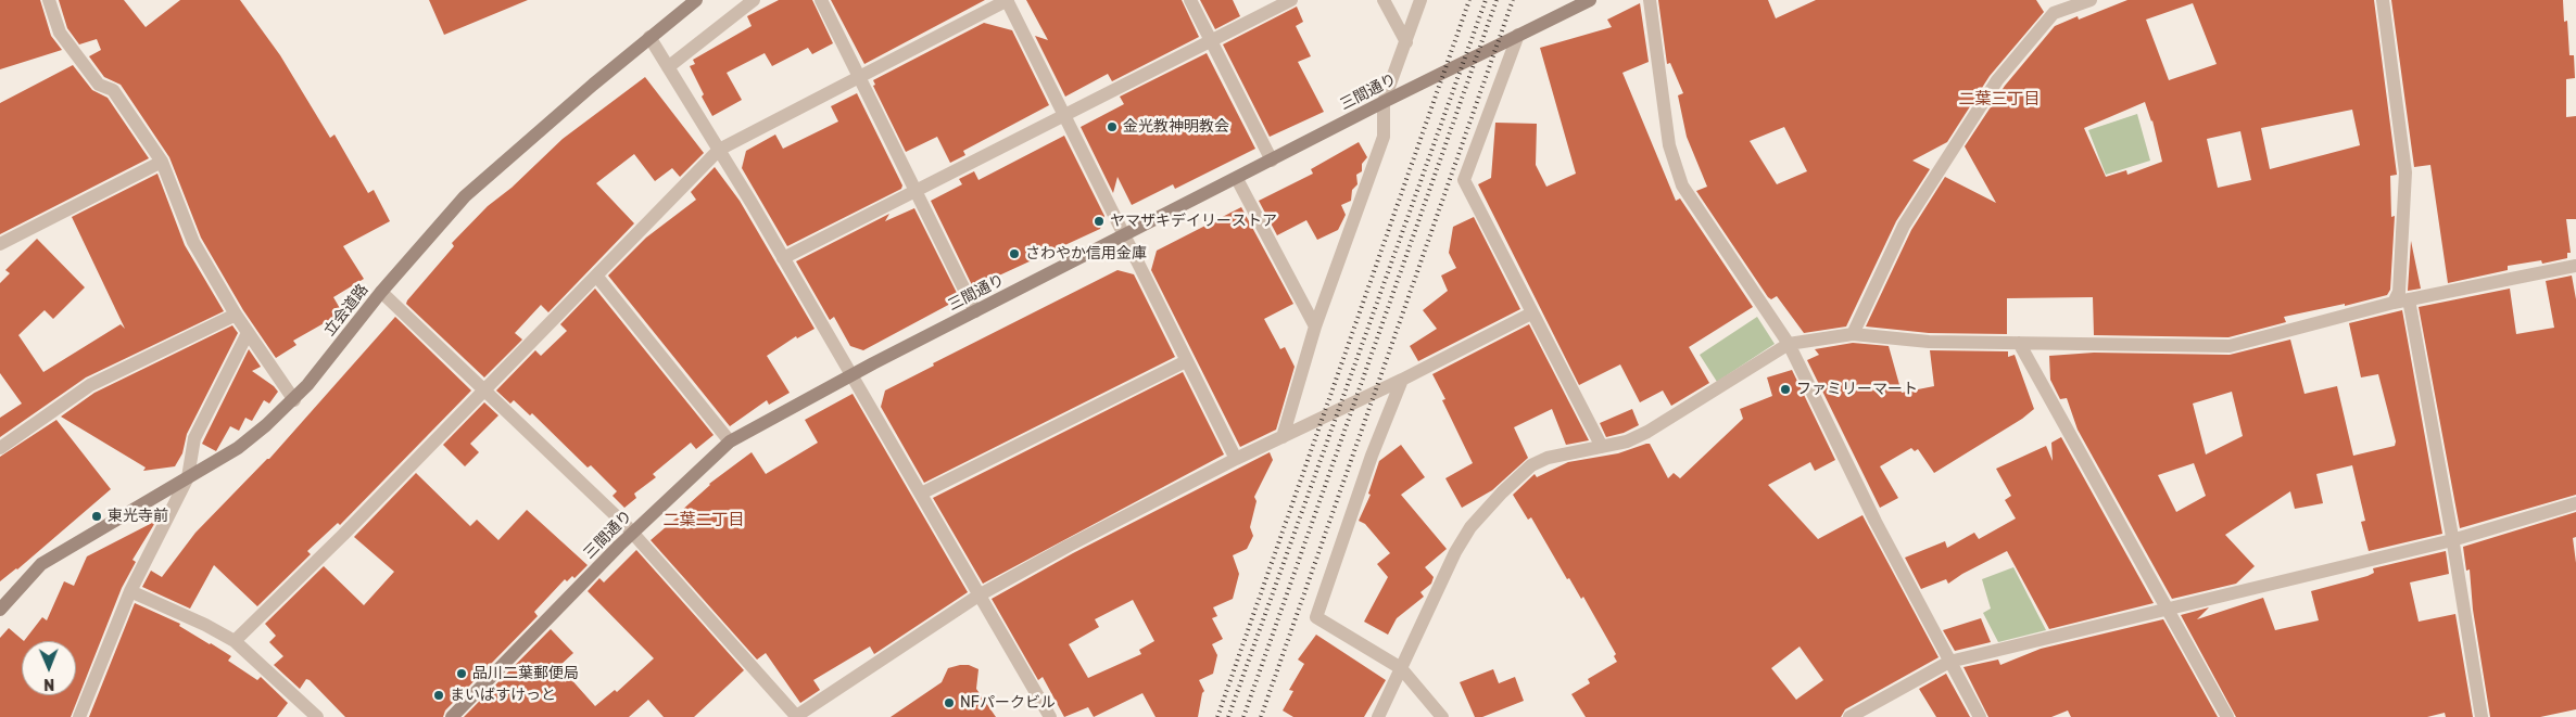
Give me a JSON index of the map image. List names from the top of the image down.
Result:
{
  "streets": {
    "street": ["三間通り", "立会道路"]
  },
  "districts": ["二葉三丁目", "二葉二丁目"],
  "places": [
    "金光教神明教会",
    "ヤマザキデイリーストア",
    "さわやか信用金庫",
    "ファミリーマート",
    "東光寺前",
    "品川二葉郵便局",
    "まいばすけっと",
    "NFパークビル"
  ],
  "north": "bottom"
}
